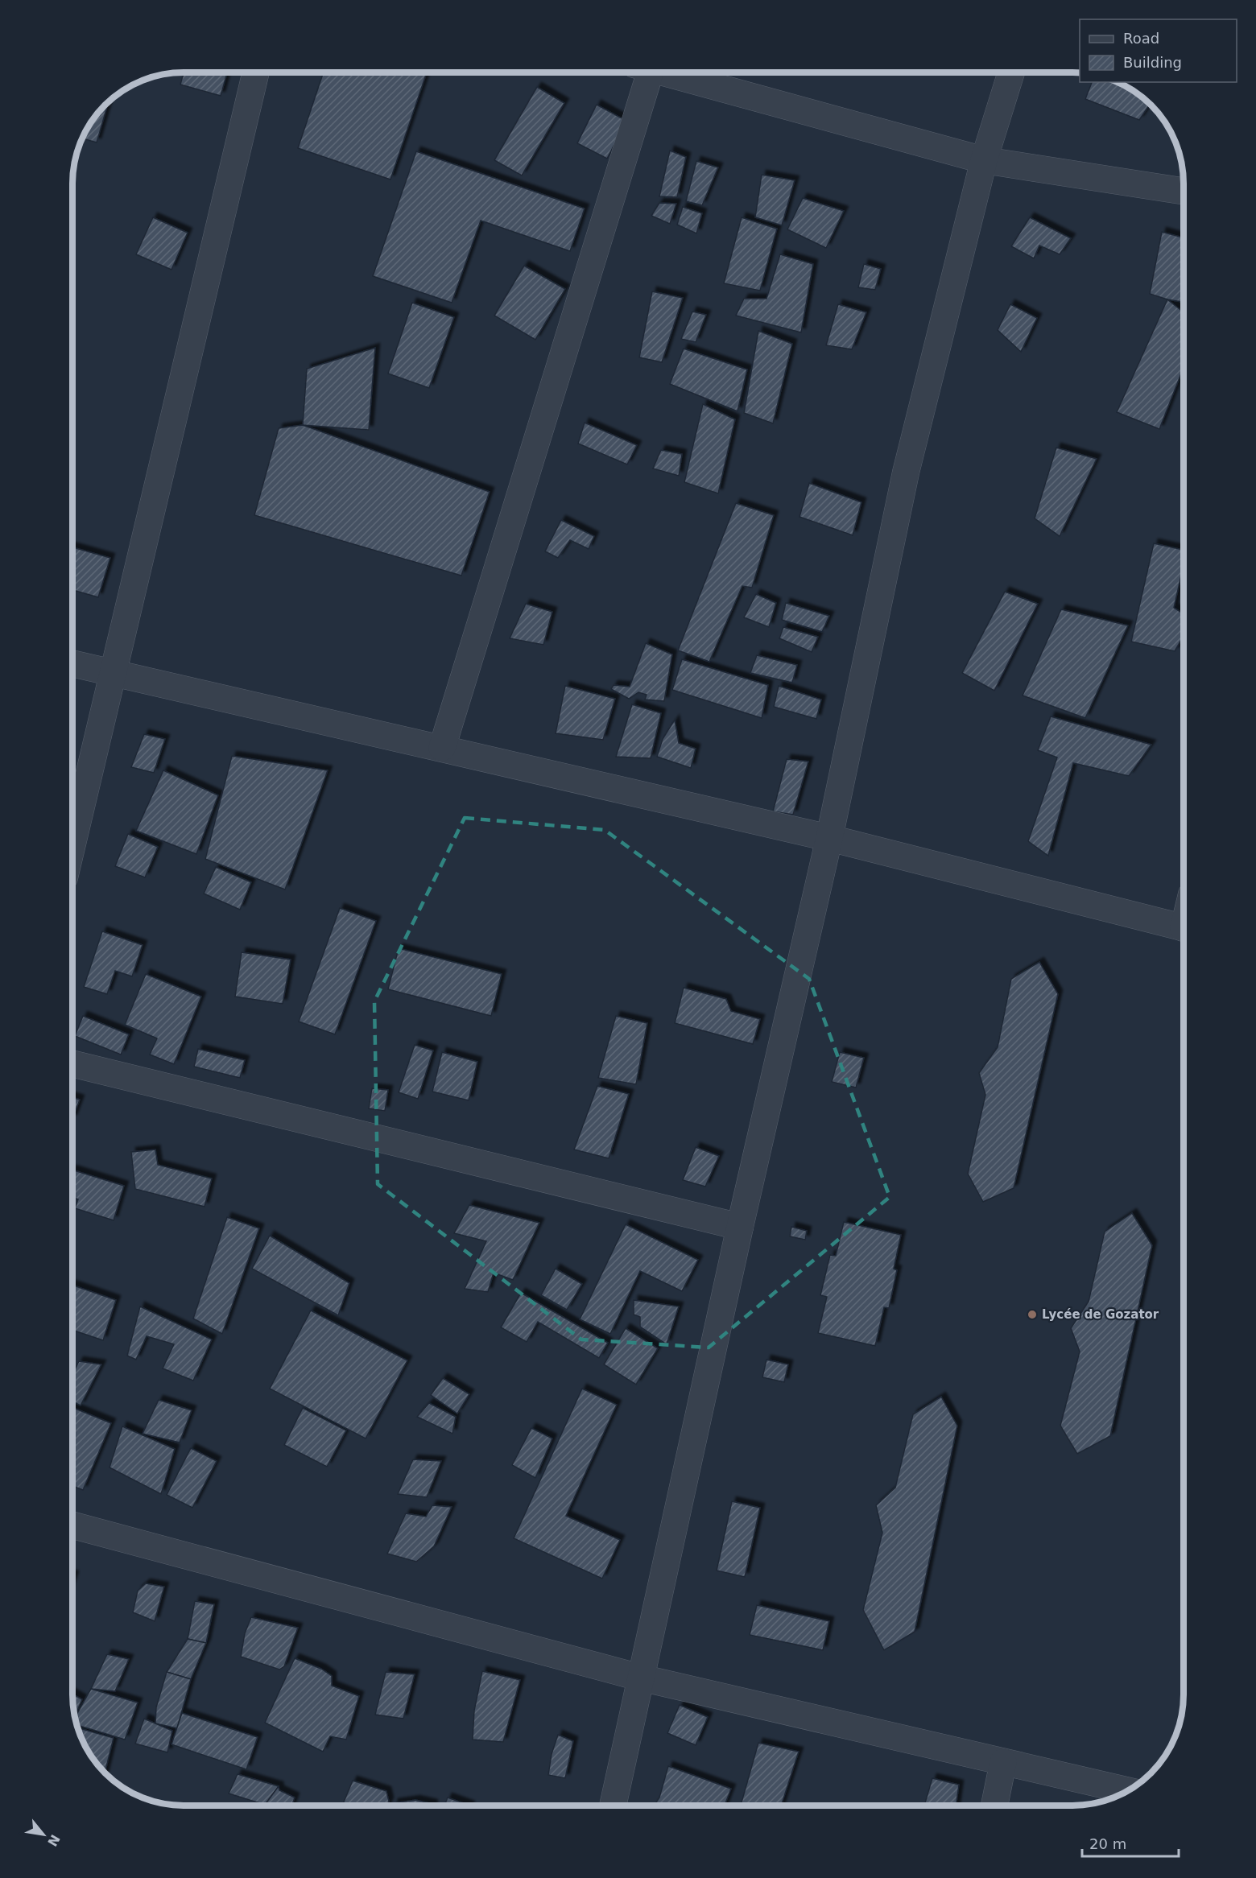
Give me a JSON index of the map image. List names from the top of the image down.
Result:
{
  "places": ["Lycée de Gozator"],
  "legend": ["Road", "Building"],
  "scale_bar": "20 m",
  "north": "bottom right"
}
